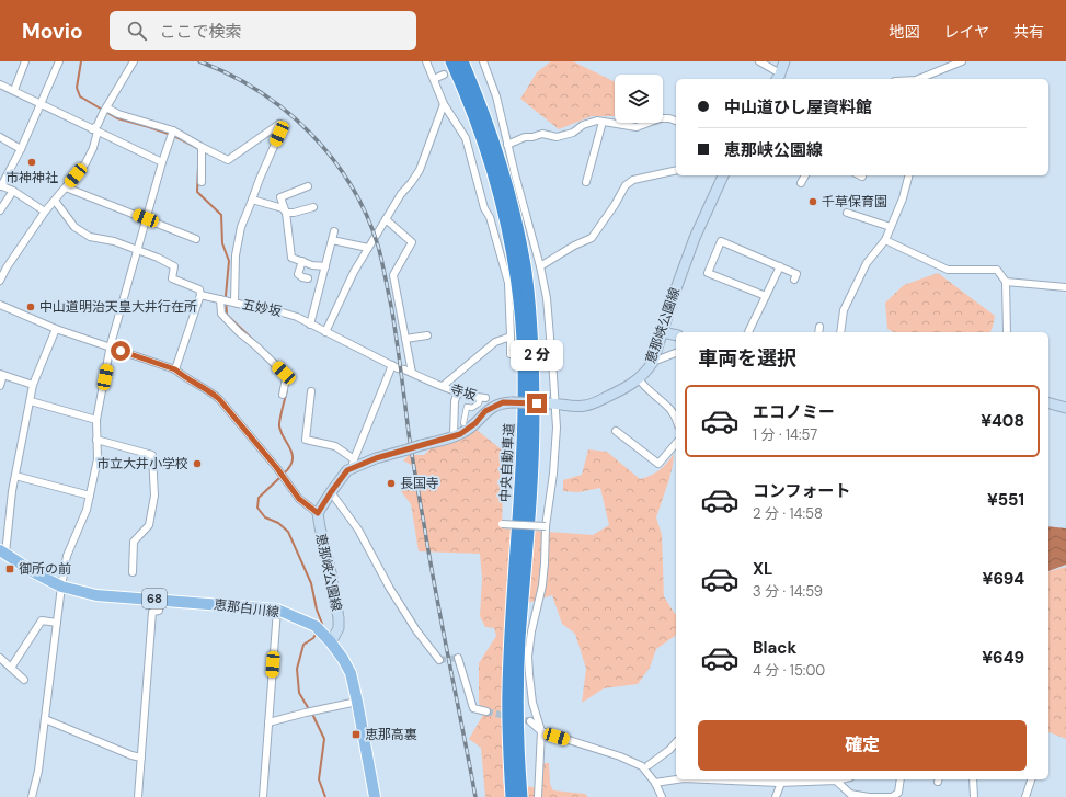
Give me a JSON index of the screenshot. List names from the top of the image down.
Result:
{
  "streets": {
    "highway": ["中央自動車道"],
    "main road": ["恵那峡公園線", "68", "恵那白川線"],
    "street": ["五妙坂", "寺坂"]
  },
  "crossings": [
    ["五妙坂", "寺坂"],
    ["恵那峡公園線", "恵那白川線"]
  ],
  "places": {
    "other": [
      "市神神社",
      "千草保育園",
      "中山道明治天皇大井行在所",
      "市立大井小学校",
      "長国寺"
    ],
    "transit": ["御所の前", "恵那高裏"]
  },
  "page": {
    "header": "Movio",
    "search": "ここで検索",
    "nav": ["地図", "レイヤ", "共有"],
    "banner": ["中山道ひし屋資料館", "恵那峡公園線"],
    "heading": "車両を選択",
    "bubble": "2 分",
    "list": [
      {
        "name": "エコノミー",
        "note": "1 分 · 14:57",
        "value": "¥408"
      },
      {
        "name": "コンフォート",
        "note": "2 分 · 14:58",
        "value": "¥551"
      },
      {
        "name": "XL",
        "note": "3 分 · 14:59",
        "value": "¥694"
      },
      {
        "name": "Black",
        "note": "4 分 · 15:00",
        "value": "¥649"
      }
    ],
    "buttons": "確定"
  }
}
